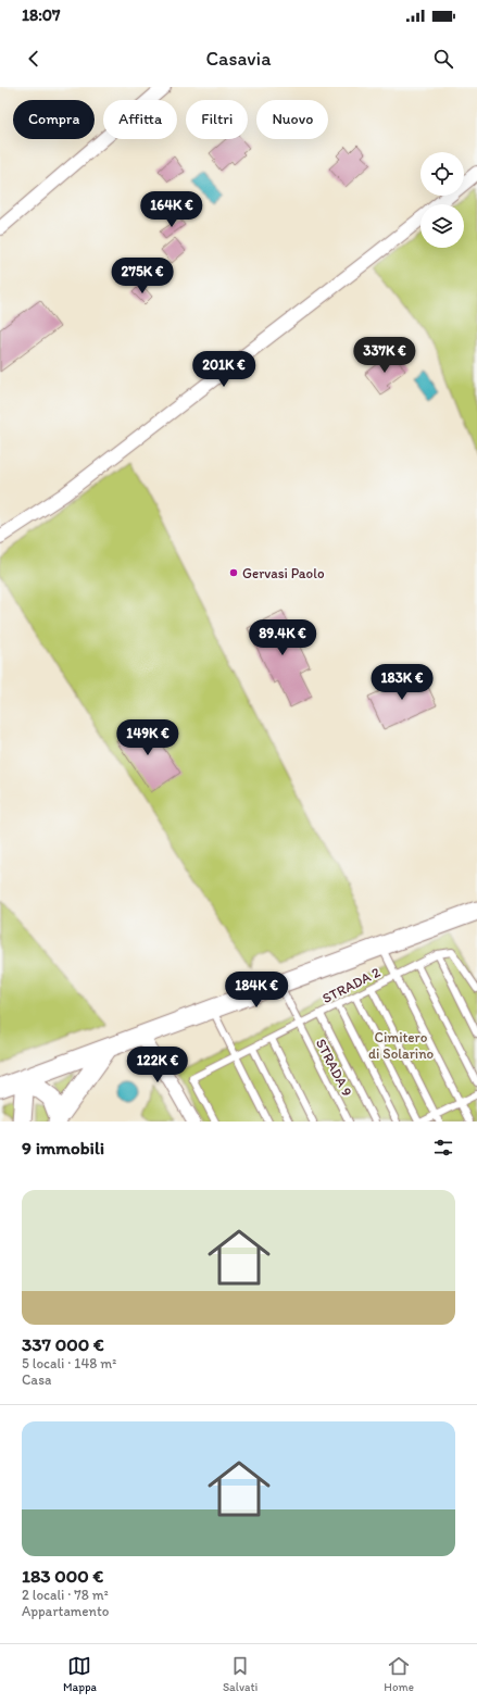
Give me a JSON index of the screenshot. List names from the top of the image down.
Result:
{
  "streets": {
    "lane": ["STRADA 2", "STRADA 9"]
  },
  "crossings": [
    ["STRADA 2", "STRADA 9"]
  ],
  "parks": ["Cimitero di Solarino"],
  "places": ["Gervasi Paolo"],
  "page": {
    "status": "18:07",
    "header": "Casavia",
    "chip": [
      "Compra",
      "Affitta",
      "Filtri",
      "Nuovo"
    ],
    "price": [
      "164K €",
      "275K €",
      "337K €",
      "201K €",
      "89.4K €",
      "183K €",
      "149K €",
      "184K €",
      "122K €"
    ],
    "heading": "9 immobili",
    "list": [
      {
        "name": "337 000 €",
        "note": "5 locali · 148 m² · Casa"
      },
      {
        "name": "183 000 €",
        "note": "2 locali · 78 m² · Appartamento"
      }
    ],
    "tabs": ["Mappa", "Salvati", "Home"]
  }
}
